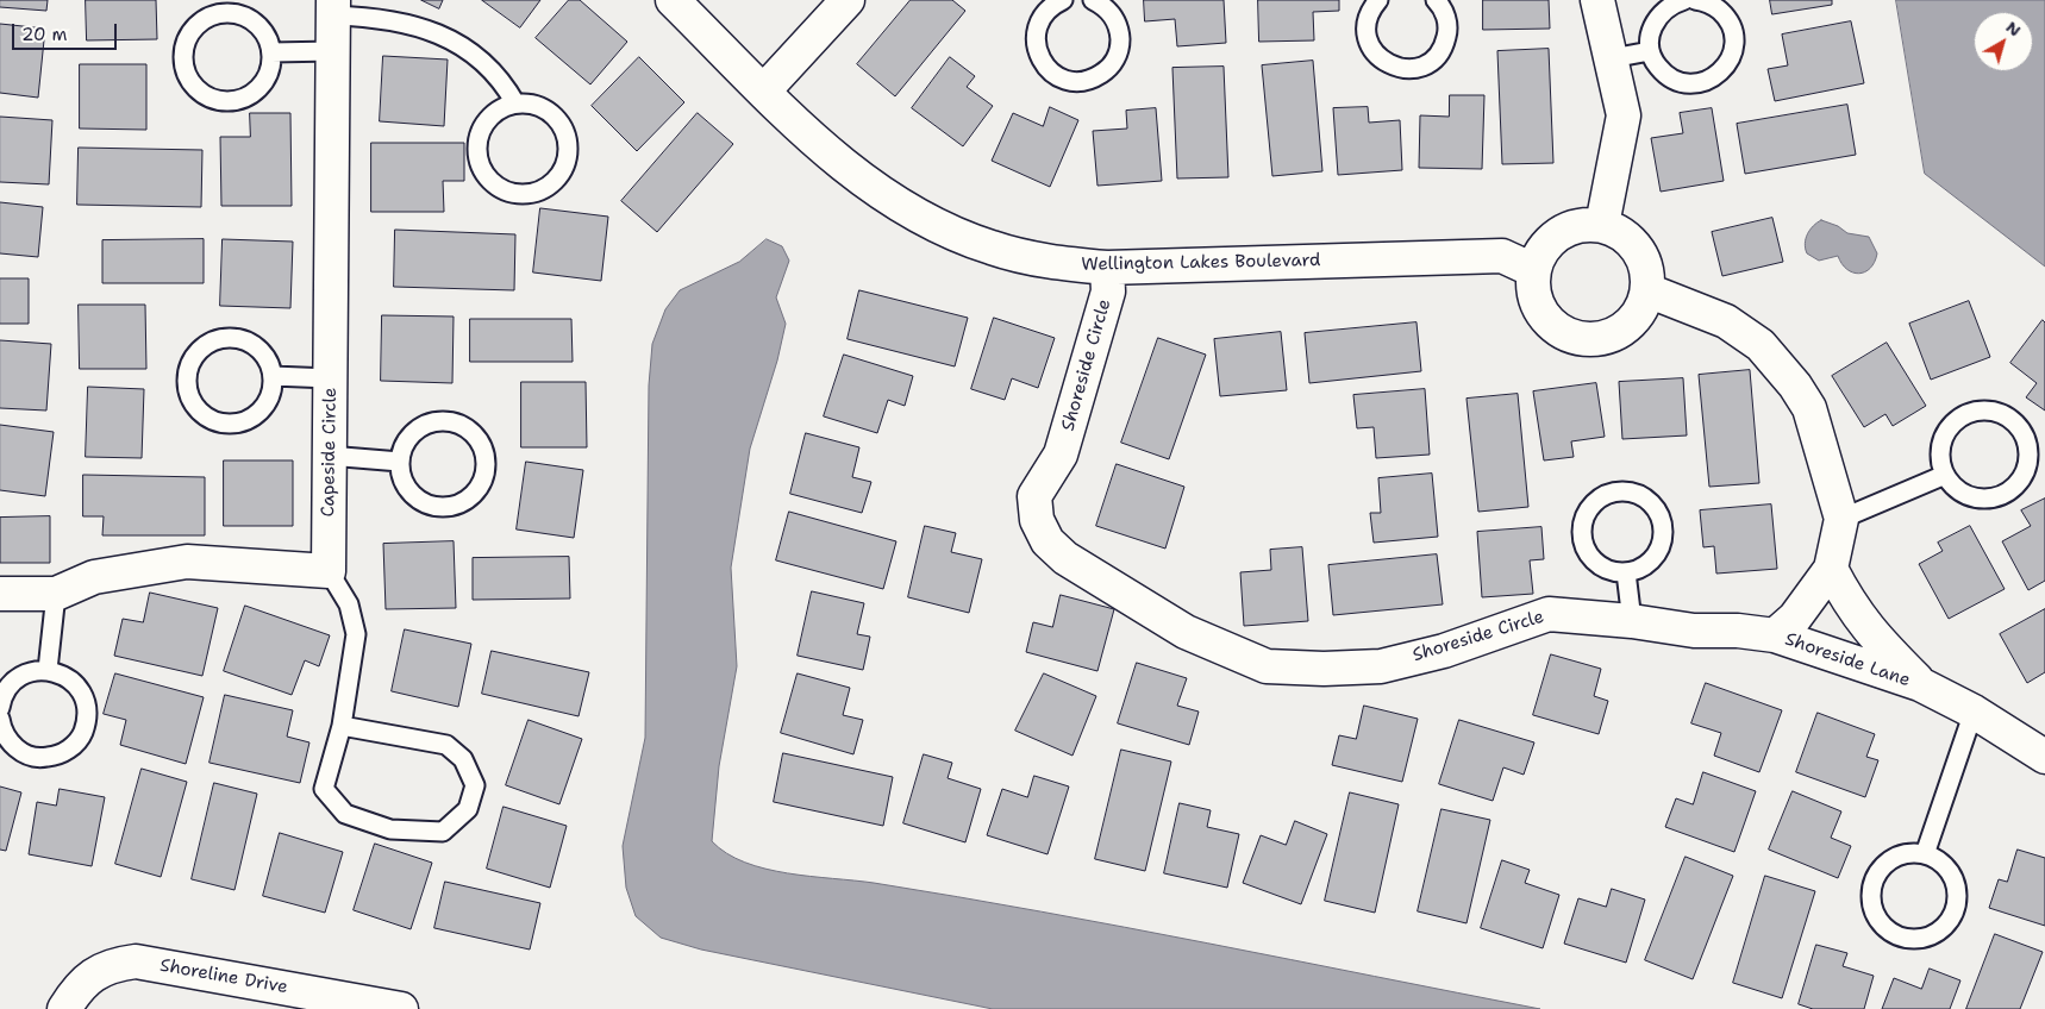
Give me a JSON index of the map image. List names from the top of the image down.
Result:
{
  "streets": {
    "street": [
      "Wellington Lakes Boulevard",
      "Shoreside Circle",
      "Capeside Circle",
      "Shoreside Lane",
      "Shoreline Drive"
    ]
  },
  "crossings": [
    ["Wellington Lakes Boulevard", "Shoreside Circle"],
    ["Shoreside Circle", "Shoreside Lane"]
  ],
  "scale_bar": "20 m",
  "north": "top right"
}
